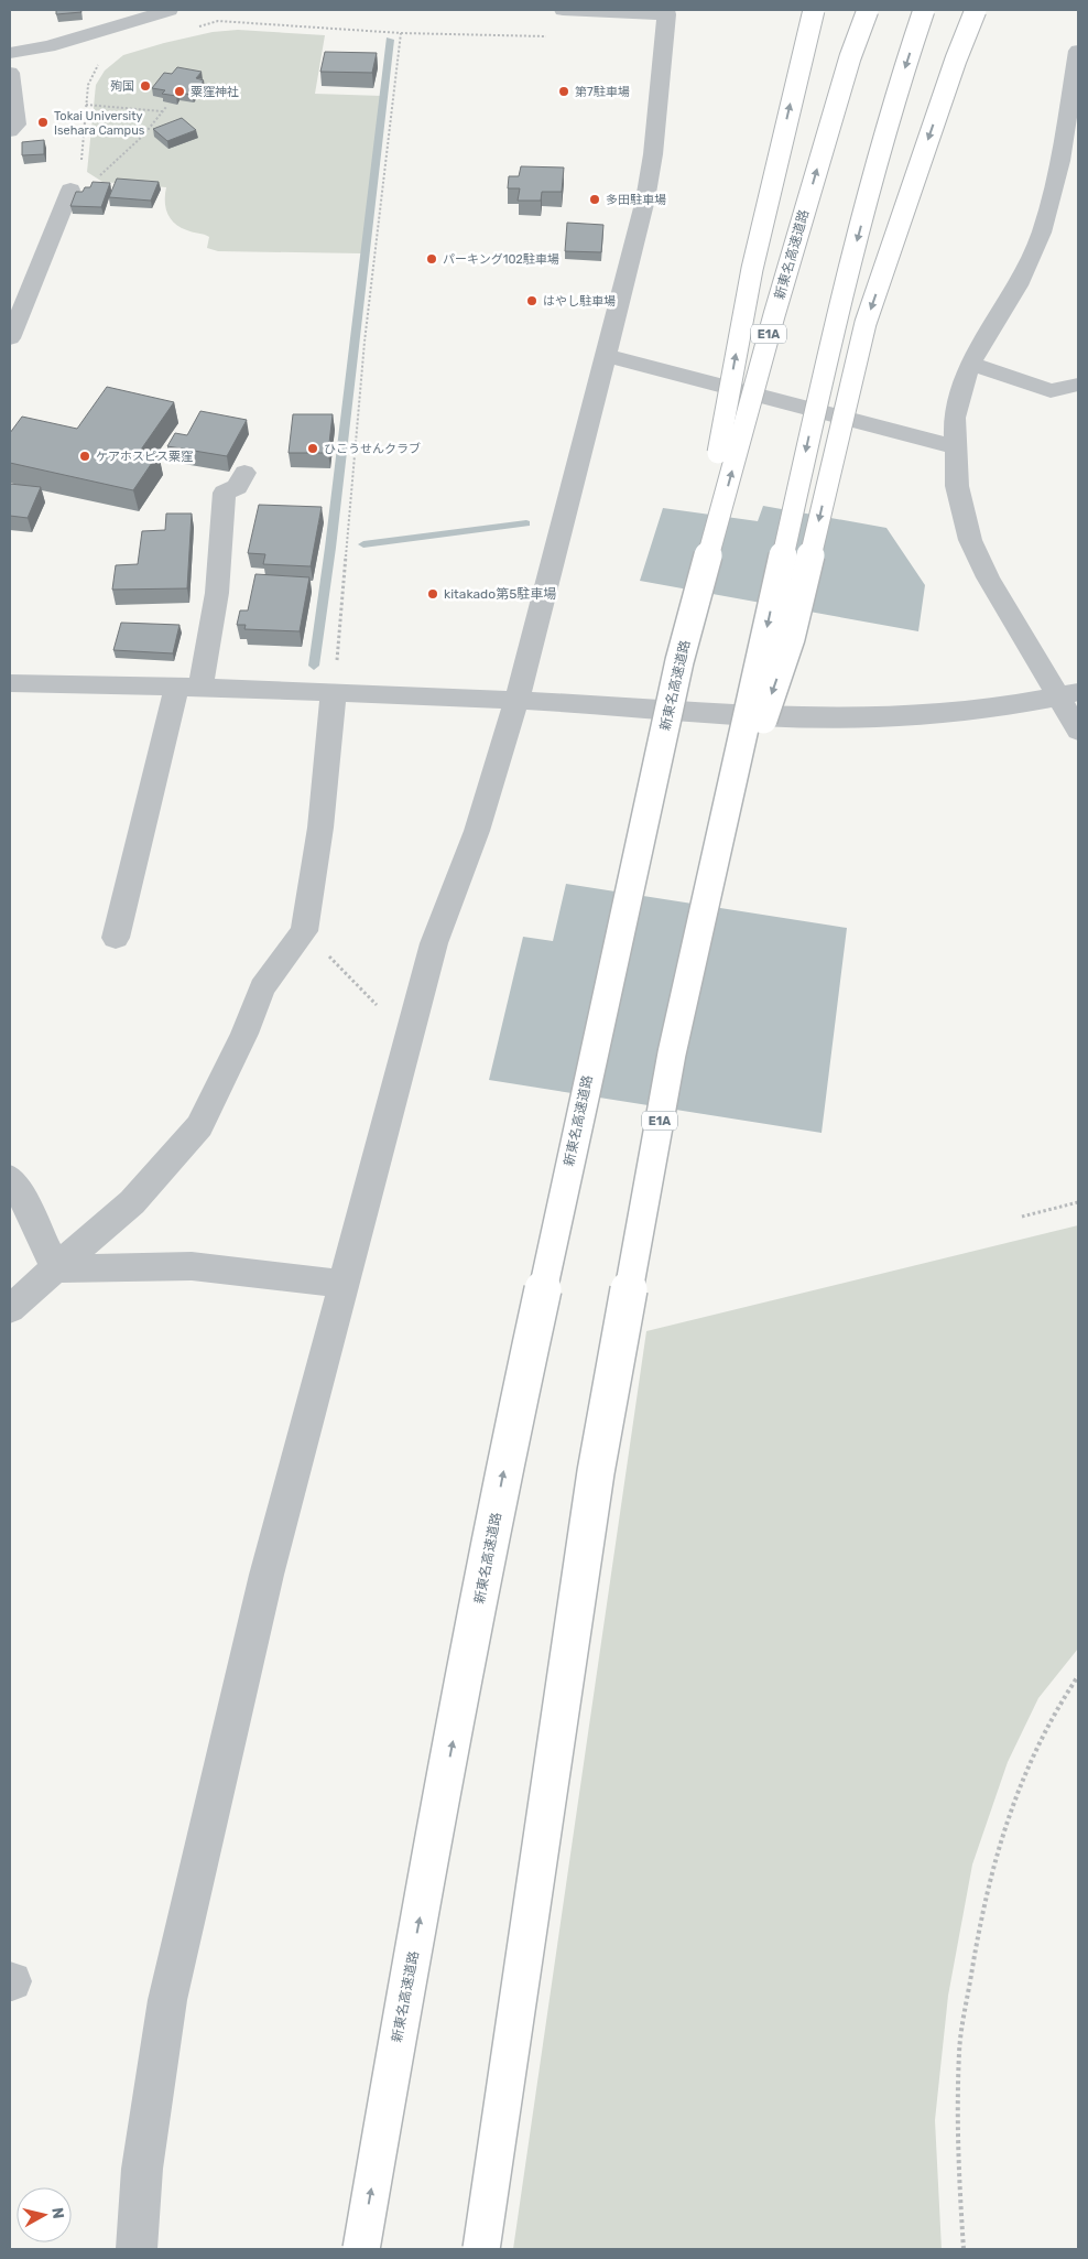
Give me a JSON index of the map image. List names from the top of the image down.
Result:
{
  "streets": {
    "highway": ["新東名高速道路", "E1A"]
  },
  "places": [
    "殉国",
    "粟窪神社",
    "第7駐車場",
    "Tokai University Isehara Campus",
    "多田駐車場",
    "パーキング102駐車場",
    "はやし駐車場",
    "ひこうせんクラブ",
    "ケアホスピス粟窪",
    "kitakado第5駐車場"
  ],
  "north": "right"
}
